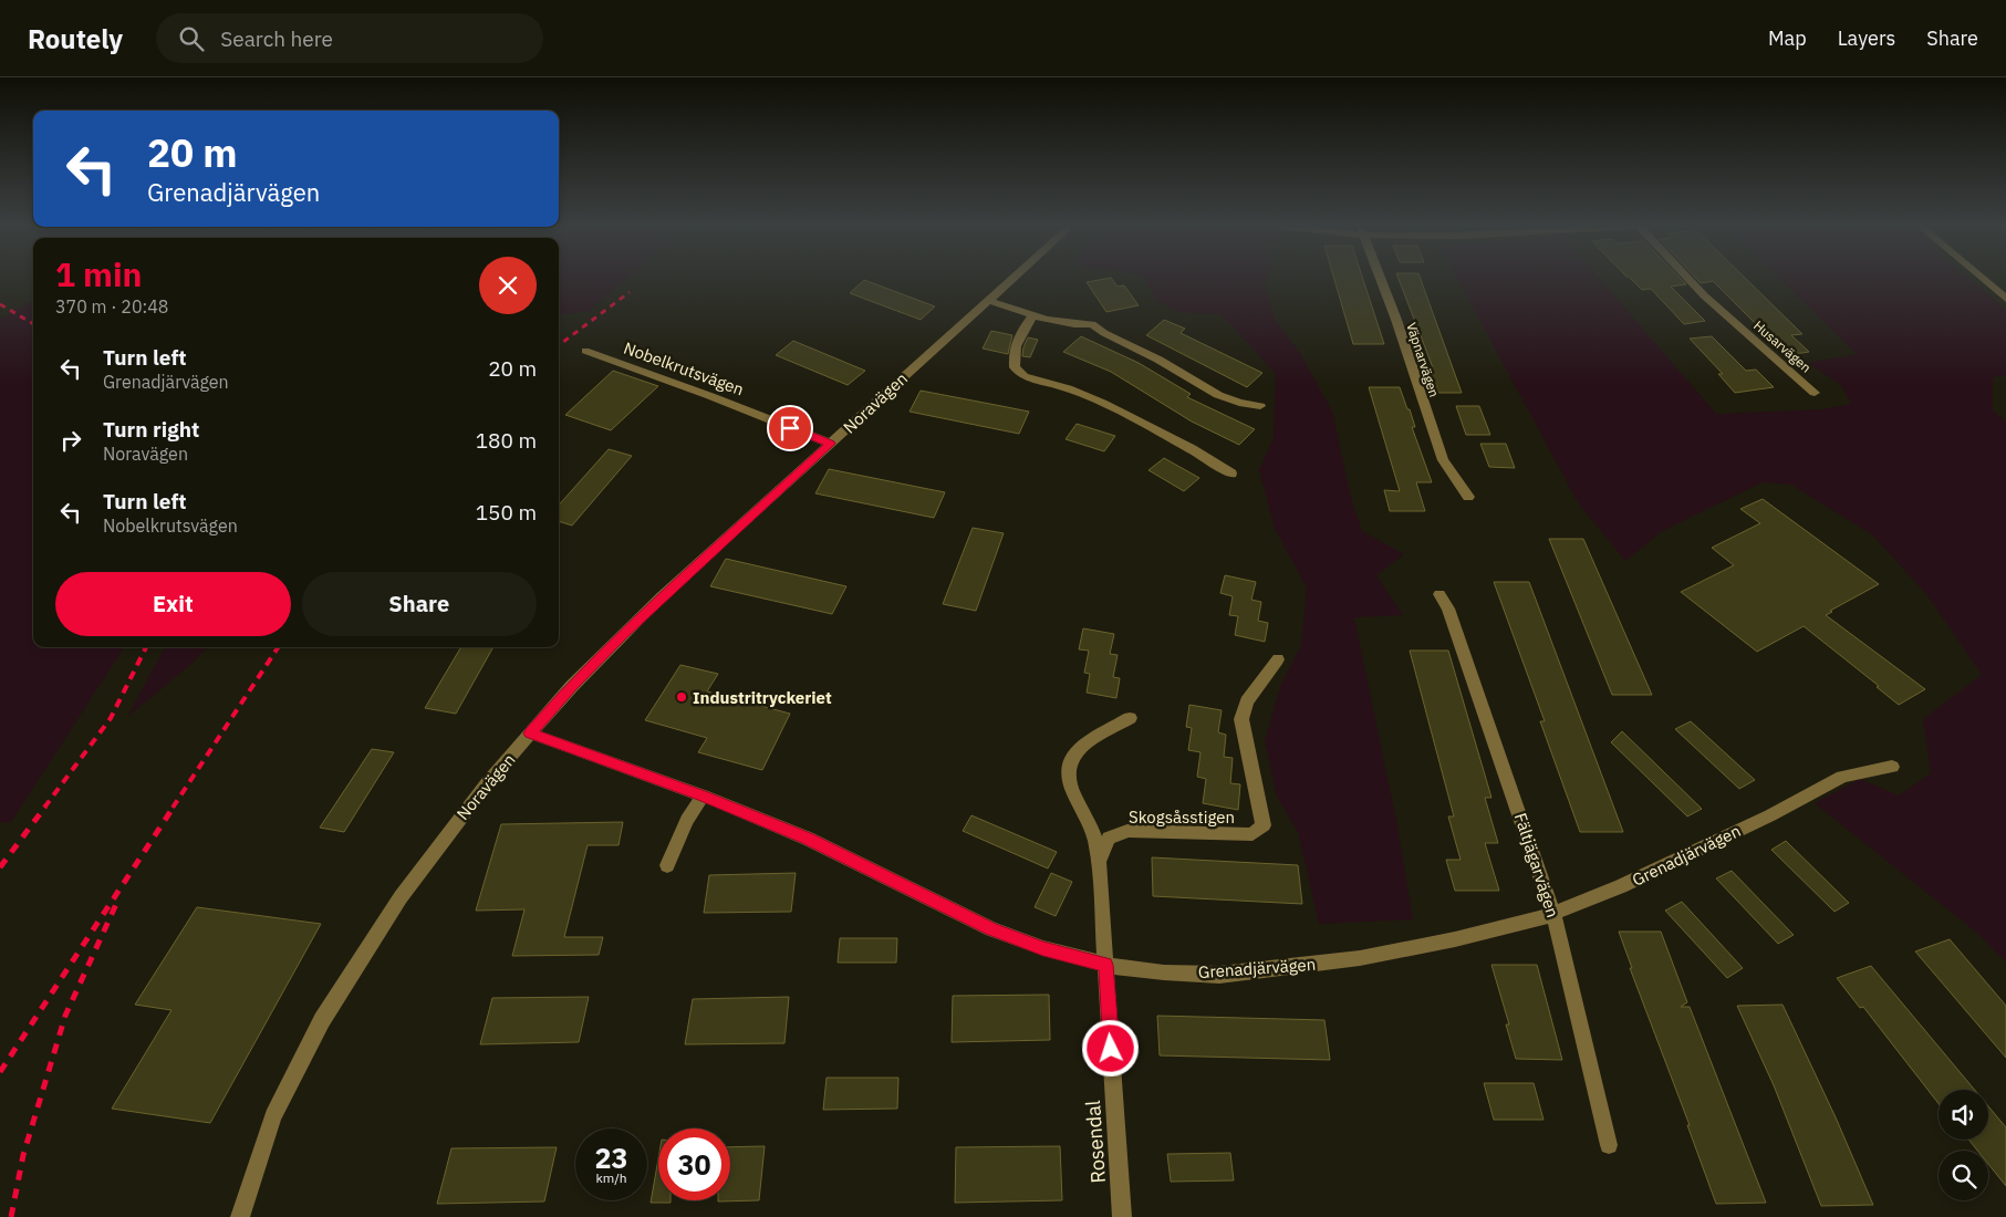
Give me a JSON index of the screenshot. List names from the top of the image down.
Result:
{
  "streets": {
    "street": [
      "Husarvägen",
      "Väpnarvägen",
      "Nobelkrutsvägen",
      "Noravägen",
      "Skogsåsstigen",
      "Grenadjärvägen",
      "Fältjägarvägen",
      "Rosendal"
    ]
  },
  "crossings": [
    ["Nobelkrutsvägen", "Noravägen"],
    ["Noravägen", "Grenadjärvägen"],
    ["Grenadjärvägen", "Fältjägarvägen"],
    ["Grenadjärvägen", "Rosendal"]
  ],
  "places": ["Industritryckeriet"],
  "page": {
    "header": "Routely",
    "search": "Search here",
    "nav": ["Map", "Layers", "Share"],
    "turn": ["20 m", "Grenadjärvägen"],
    "heading": ["1 min", "370 m · 20:48"],
    "list": [
      {
        "name": "Turn left",
        "note": "Grenadjärvägen",
        "value": "20 m"
      },
      {
        "name": "Turn right",
        "note": "Noravägen",
        "value": "180 m"
      },
      {
        "name": "Turn left",
        "note": "Nobelkrutsvägen",
        "value": "150 m"
      }
    ],
    "buttons": ["Exit", "Share"],
    "speed": "23 km/h",
    "limit": "30"
  }
}
